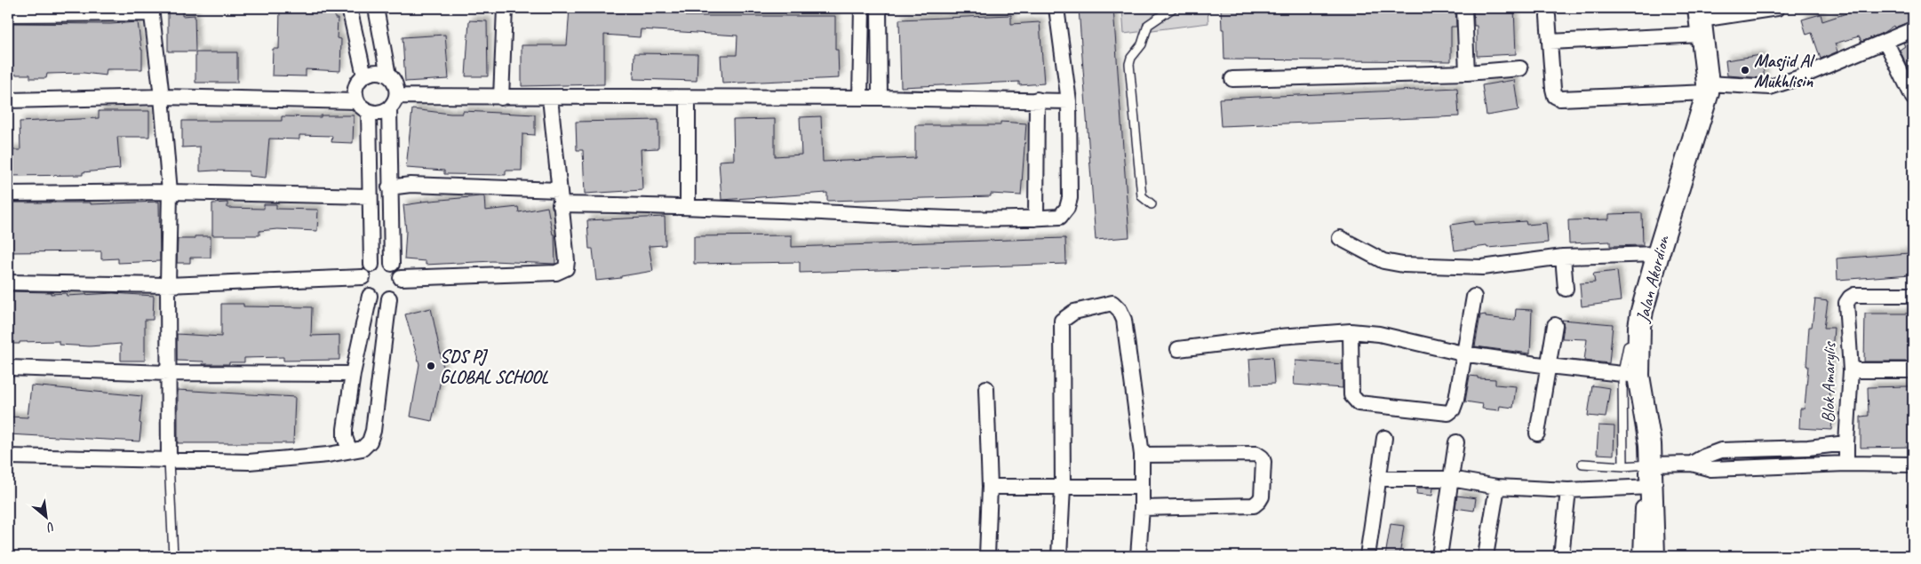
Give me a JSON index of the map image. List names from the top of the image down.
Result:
{
  "streets": {
    "street": ["Jalan Akordion", "Blok Amarylis"]
  },
  "places": ["Masjid Al Mukhlisin", "SDS PJ GLOBAL SCHOOL"],
  "north": "bottom right"
}
